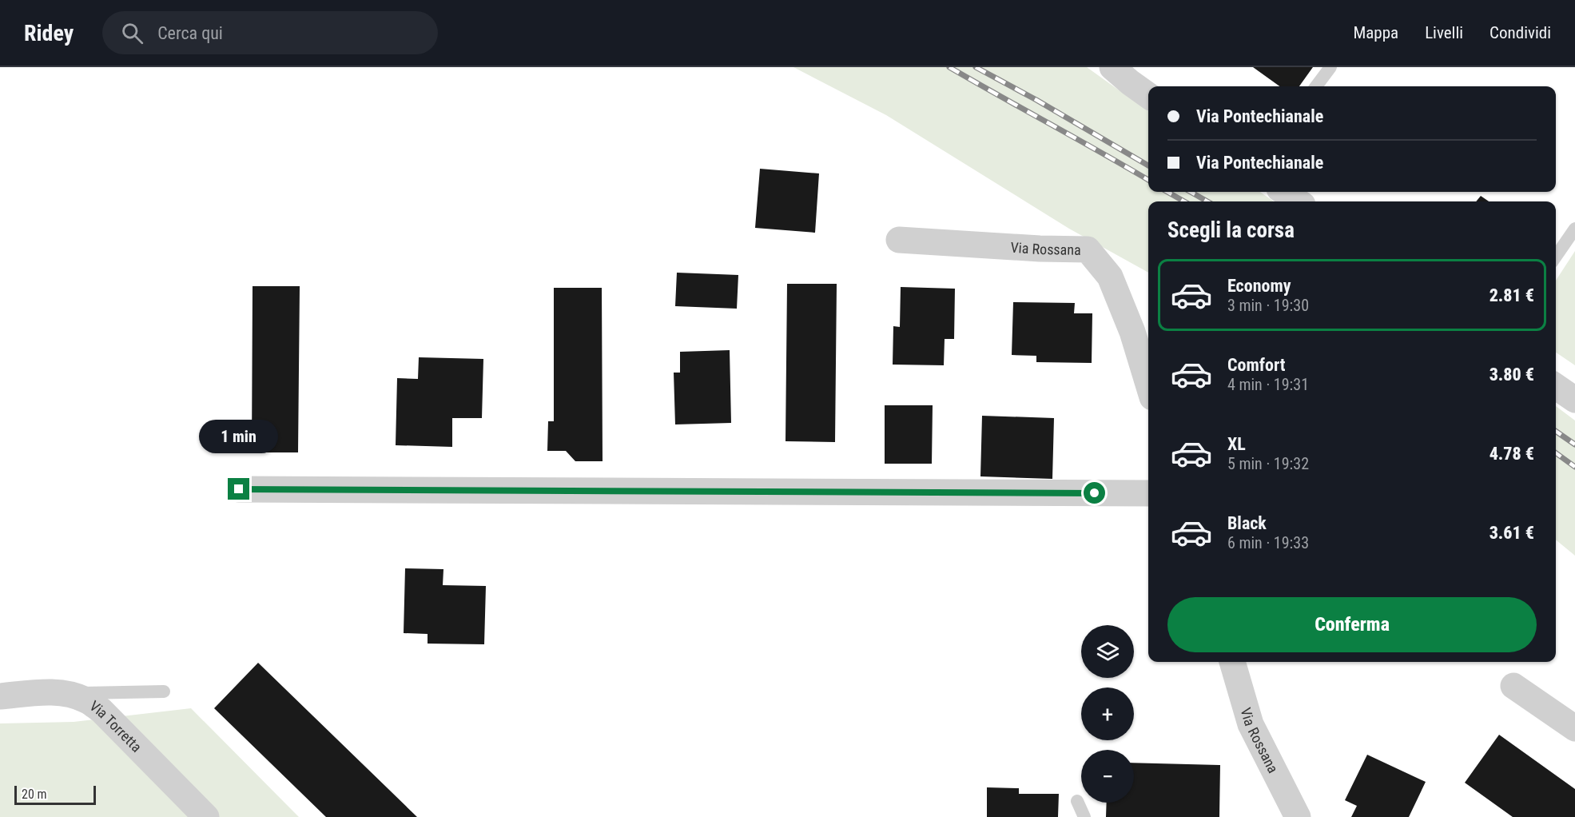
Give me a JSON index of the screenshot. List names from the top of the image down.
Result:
{
  "streets": {
    "street": ["Via Rossana", "Via Torretta"]
  },
  "scale_bar": "20 m",
  "page": {
    "header": "Ridey",
    "search": "Cerca qui",
    "nav": ["Mappa", "Livelli", "Condividi"],
    "banner": ["Via Pontechianale", "Via Pontechianale"],
    "heading": "Scegli la corsa",
    "list": [
      {
        "name": "Economy",
        "note": "3 min · 19:30",
        "value": "2.81 €"
      },
      {
        "name": "Comfort",
        "note": "4 min · 19:31",
        "value": "3.80 €"
      },
      {
        "name": "XL",
        "note": "5 min · 19:32",
        "value": "4.78 €"
      },
      {
        "name": "Black",
        "note": "6 min · 19:33",
        "value": "3.61 €"
      }
    ],
    "bubble": "1 min",
    "buttons": "Conferma",
    "map_buttons": ["+", "−"],
    "scale": "20 m"
  }
}
